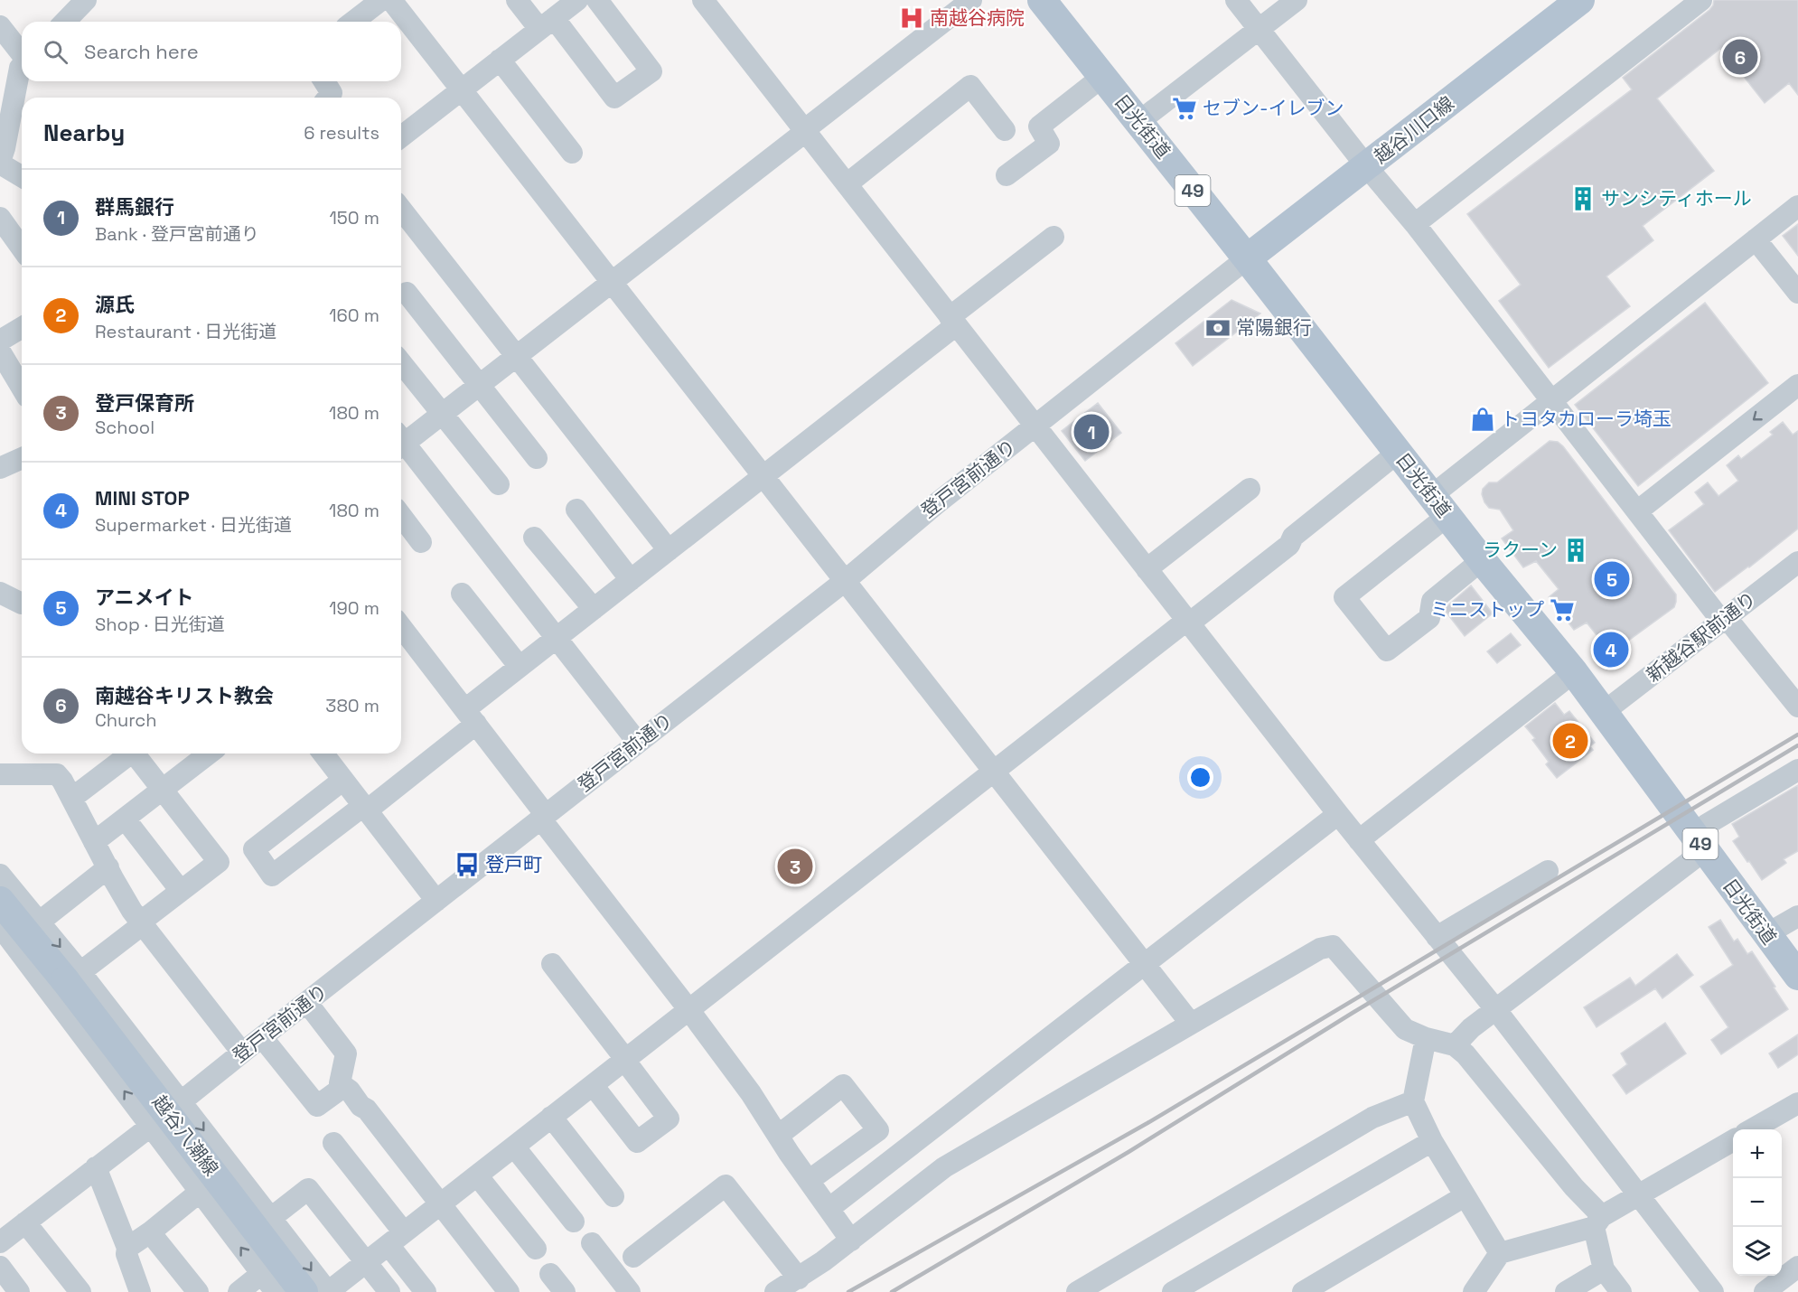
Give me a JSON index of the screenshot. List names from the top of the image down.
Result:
{
  "streets": {
    "main road": [
      "日光街道",
      "越谷川口線",
      "49",
      "越谷八潮線"
    ],
    "street": ["登戸宮前通り", "新越谷駅前通り"]
  },
  "crossings": [
    ["日光街道", "越谷川口線"],
    ["日光街道", "登戸宮前通り"],
    ["日光街道", "新越谷駅前通り"],
    ["越谷川口線", "登戸宮前通り"]
  ],
  "places": {
    "hospital": ["南越谷病院"],
    "supermarket": ["セブン-イレブン", "ミニストップ"],
    "building": ["サンシティホール", "ラクーン"],
    "bank": ["常陽銀行"],
    "shop": ["トヨタカローラ埼玉"],
    "bus stop": ["登戸町"]
  },
  "page": {
    "search": "Search here",
    "pins": [
      "6",
      "1",
      "5",
      "4",
      "2",
      "3"
    ],
    "heading": ["Nearby", "6 results"],
    "list": [
      {
        "mark": "1",
        "name": "群馬銀行",
        "note": "Bank · 登戸宮前通り",
        "value": "150 m"
      },
      {
        "mark": "2",
        "name": "源氏",
        "note": "Restaurant · 日光街道",
        "value": "160 m"
      },
      {
        "mark": "3",
        "name": "登戸保育所",
        "note": "School",
        "value": "180 m"
      },
      {
        "mark": "4",
        "name": "MINI STOP",
        "note": "Supermarket · 日光街道",
        "value": "180 m"
      },
      {
        "mark": "5",
        "name": "アニメイト",
        "note": "Shop · 日光街道",
        "value": "190 m"
      },
      {
        "mark": "6",
        "name": "南越谷キリスト教会",
        "note": "Church",
        "value": "380 m"
      }
    ],
    "map_buttons": ["+", "−"]
  }
}
